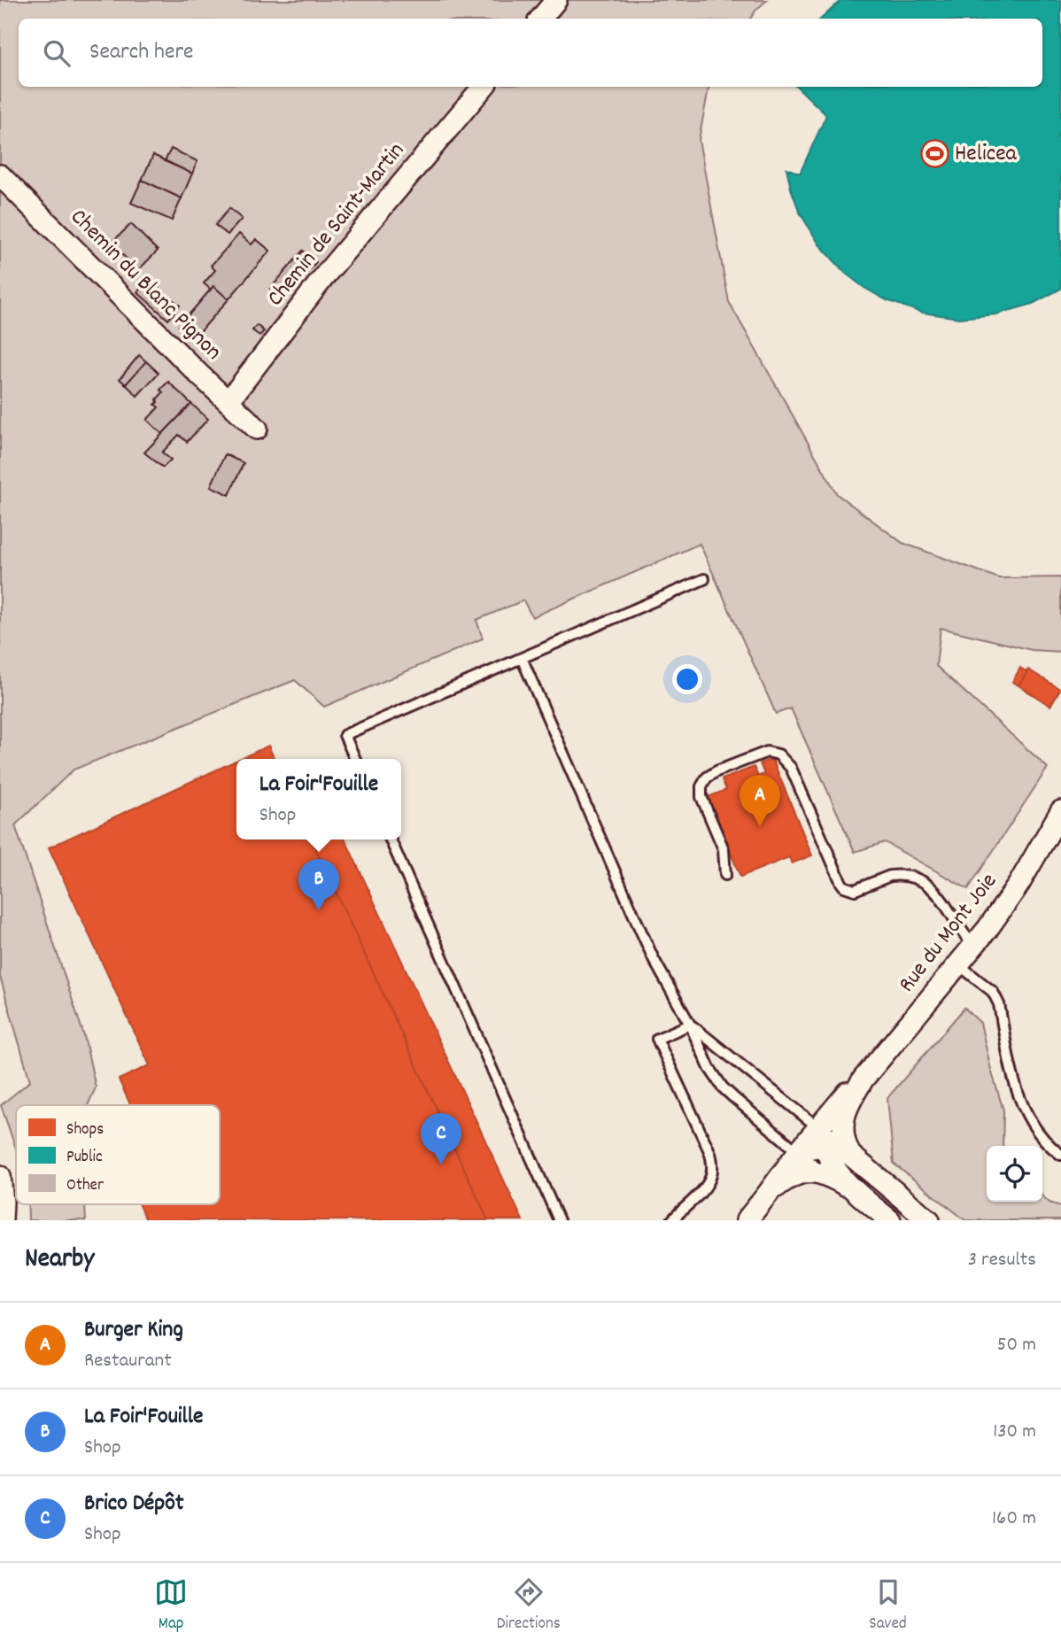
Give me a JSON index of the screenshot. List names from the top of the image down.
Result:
{
  "streets": {
    "street": ["Chemin de Saint-Martin", "Chemin du Blanc Pignon", "Rue du Mont Joie"]
  },
  "crossings": [
    ["Chemin de Saint-Martin", "Chemin du Blanc Pignon"]
  ],
  "places": {
    "sports": ["Helicea"]
  },
  "legend": ["Shops", "Public", "Other"],
  "page": {
    "search": "Search here",
    "popup": ["La Foir'Fouille", "Shop"],
    "pins": ["A", "B", "C"],
    "heading": ["Nearby", "3 results"],
    "list": [
      {
        "mark": "A",
        "name": "Burger King",
        "note": "Restaurant",
        "value": "50 m"
      },
      {
        "mark": "B",
        "name": "La Foir'Fouille",
        "note": "Shop",
        "value": "130 m"
      },
      {
        "mark": "C",
        "name": "Brico Dépôt",
        "note": "Shop",
        "value": "160 m"
      }
    ],
    "nav": ["Map", "Directions", "Saved"]
  }
}
